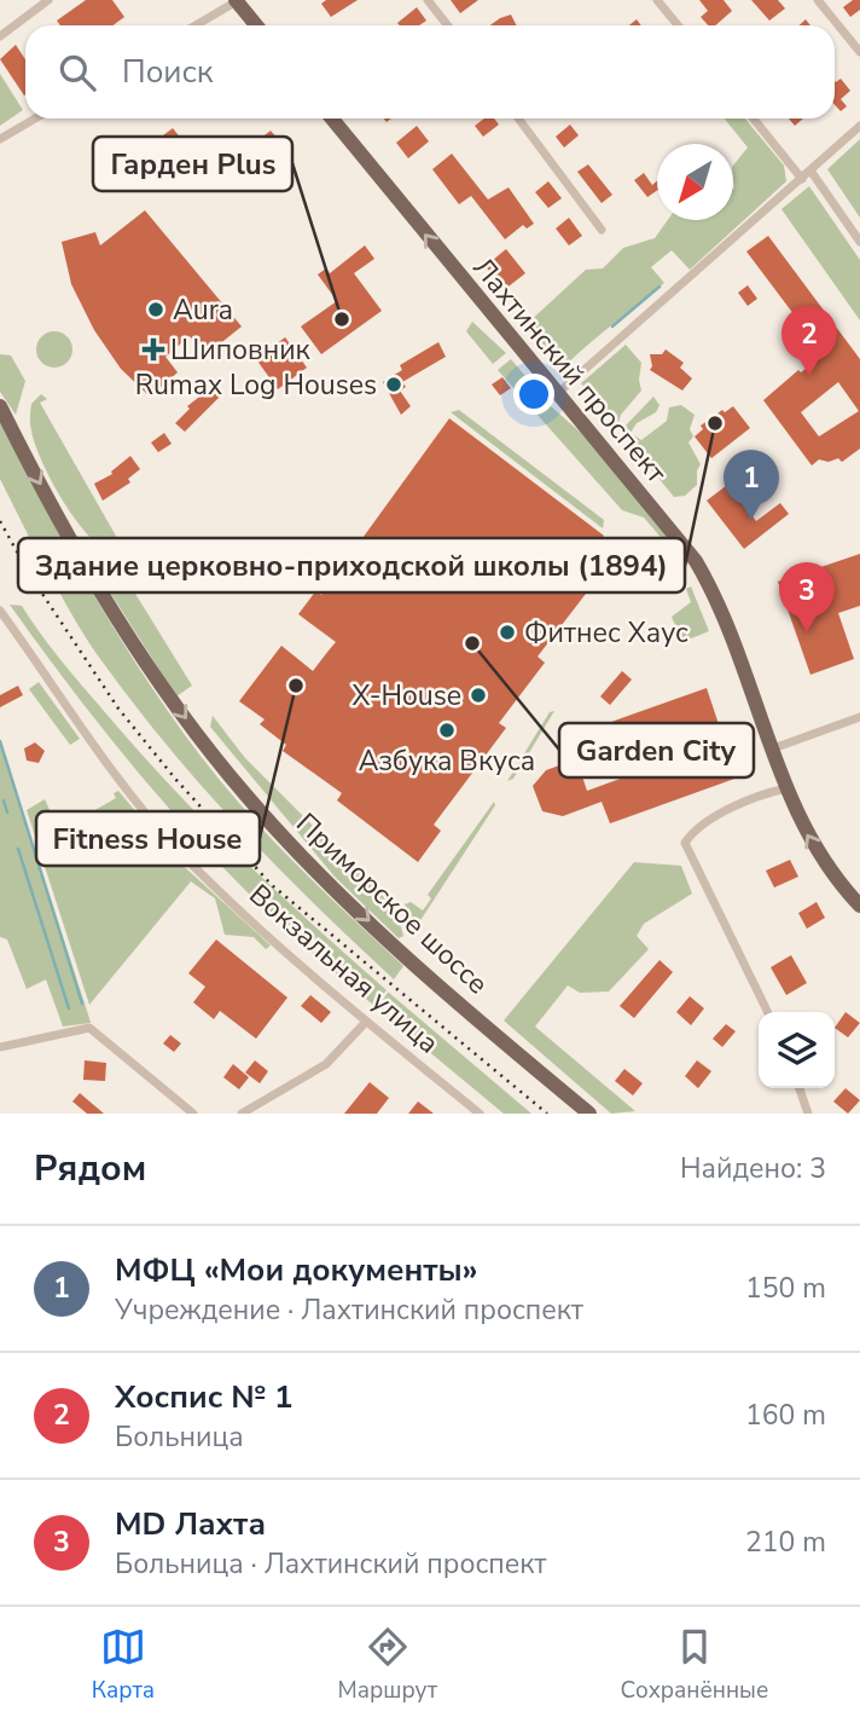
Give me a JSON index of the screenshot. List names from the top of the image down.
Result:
{
  "streets": {
    "main road": ["Лахтинский проспект", "Приморское шоссе"],
    "street": ["Вокзальная улица"]
  },
  "one_way": ["Лахтинский проспект", "Приморское шоссе"],
  "places": {
    "other": [
      "Aura",
      "Гарден Plus",
      "Rumax Log Houses",
      "Здание церковно-приходской школы (1894)",
      "Фитнес Хаус",
      "Garden City",
      "Fitness House",
      "X-House",
      "Азбука Вкуса"
    ],
    "health": ["Шиповник"]
  },
  "north": "bottom left",
  "page": {
    "search": "Поиск",
    "pins": ["2", "1", "3"],
    "heading": ["Рядом", "Найдено: 3"],
    "list": [
      {
        "mark": "1",
        "name": "МФЦ «Мои документы»",
        "note": "Учреждение · Лахтинский проспект",
        "value": "150 m"
      },
      {
        "mark": "2",
        "name": "Хоспис № 1",
        "note": "Больница",
        "value": "160 m"
      },
      {
        "mark": "3",
        "name": "MD Лахта",
        "note": "Больница · Лахтинский проспект",
        "value": "210 m"
      }
    ],
    "nav": ["Карта", "Маршрут", "Сохранённые"]
  }
}
